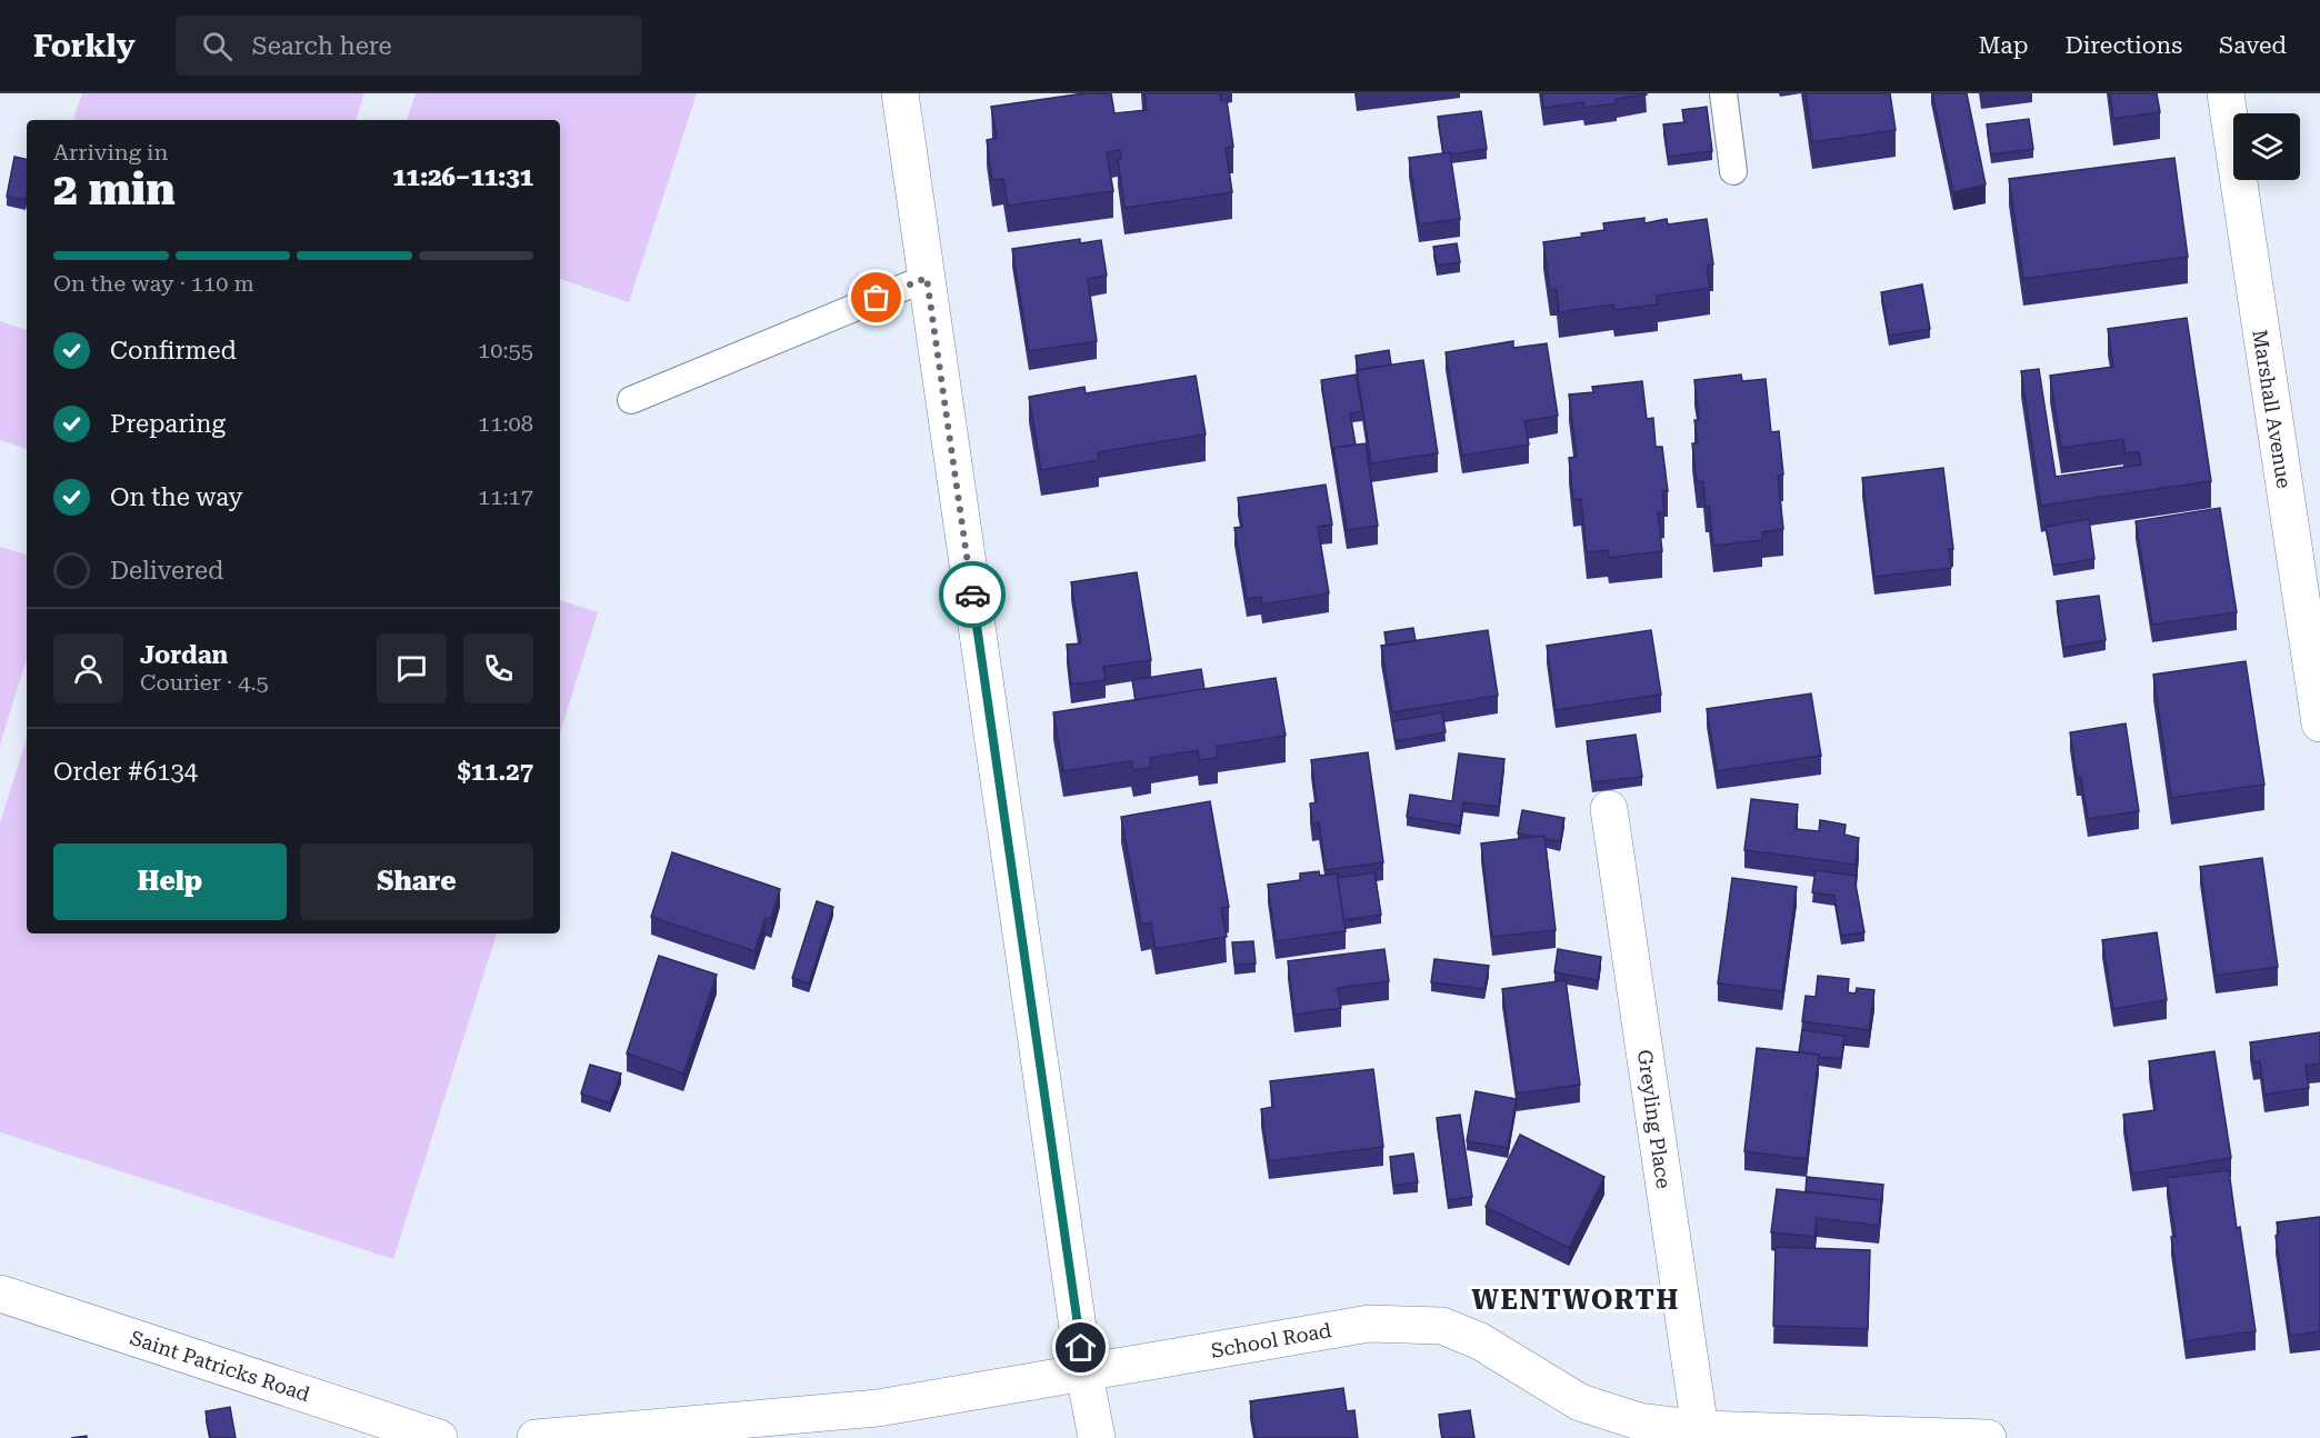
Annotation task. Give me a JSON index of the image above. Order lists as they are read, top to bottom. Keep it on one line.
{"streets":{"street":["Marshall Avenue","Greyling Place","School Road","Saint Patricks Road"]},"crossings":[["Greyling Place","School Road"]],"districts":["WENTWORTH"],"page":{"header":"Forkly","search":"Search here","nav":["Map","Directions","Saved"],"heading":["2 min","Arriving in","11:26–11:31"],"panel":["Jordan","Courier · 4.5","Order #6134","$11.27"],"bar":"On the way · 110 m","list":[["Confirmed","10:55"],["Preparing","11:08"],["On the way","11:17"],"Delivered"],"buttons":["Help","Share"]}}
